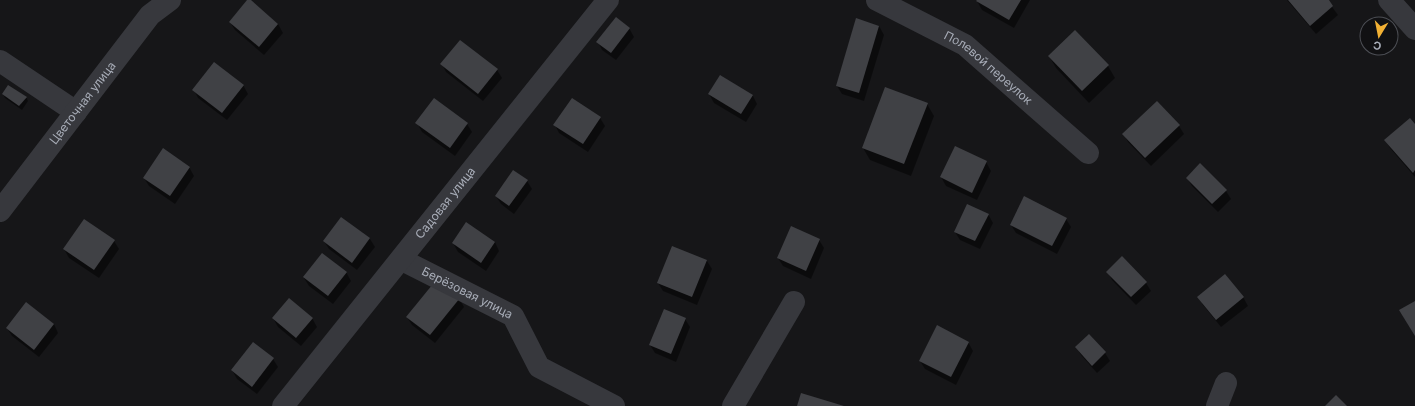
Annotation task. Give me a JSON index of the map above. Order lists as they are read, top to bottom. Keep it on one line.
{"streets":{"street":["Полевой переулок","Цветочная улица","Садовая улица","Берёзовая улица"]},"crossings":[["Садовая улица","Берёзовая улица"]],"north":"bottom"}
